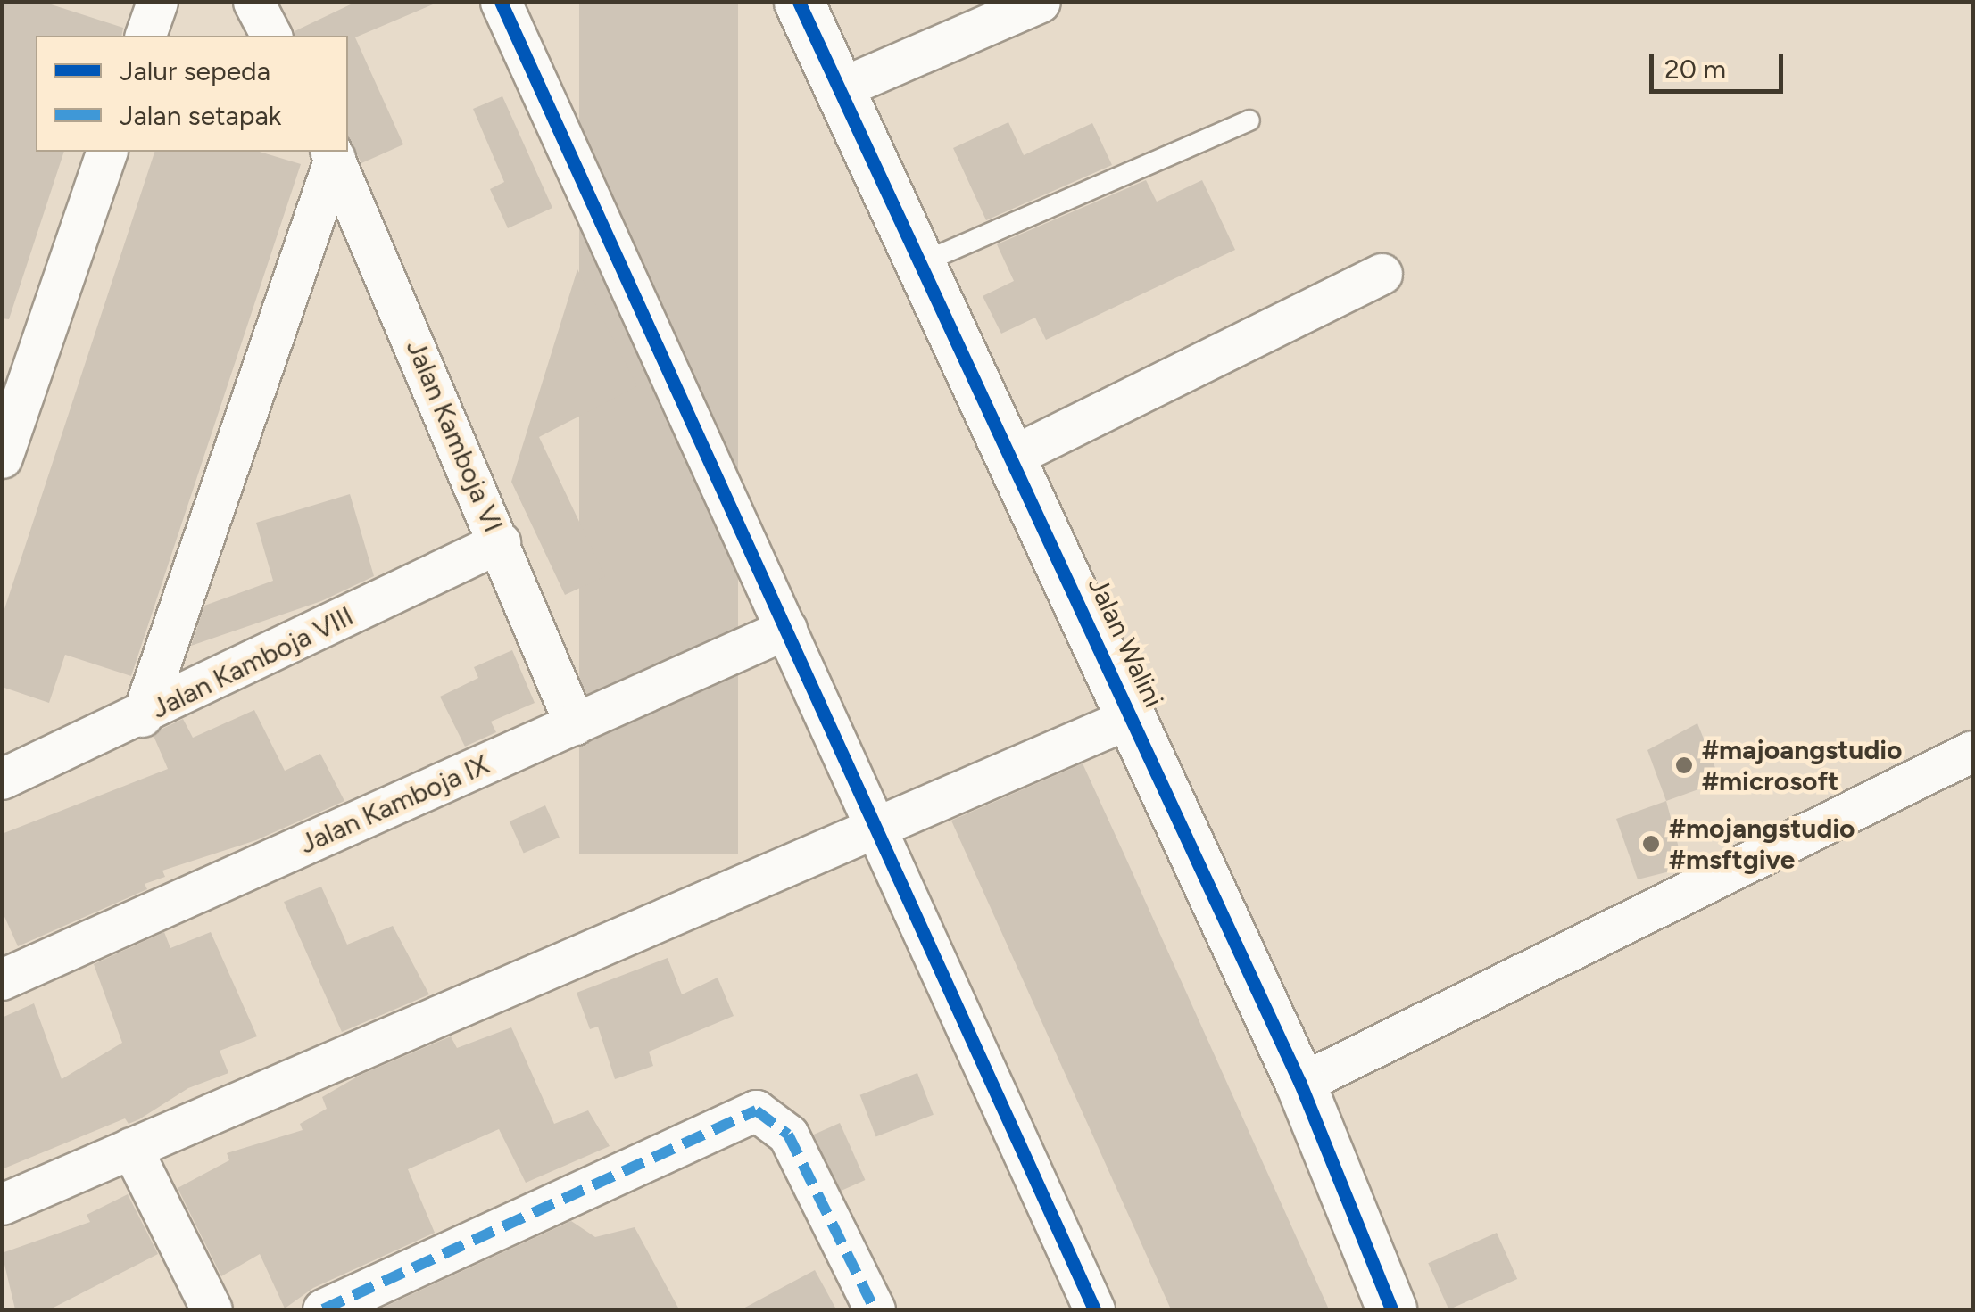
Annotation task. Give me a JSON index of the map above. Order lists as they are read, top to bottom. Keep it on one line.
{"streets":{"street":["Jalan Kamboja VI","Jalan Walini","Jalan Kamboja VIII","Jalan Kamboja IX"]},"crossings":[["Jalan Kamboja VI","Jalan Kamboja VIII"],["Jalan Kamboja VI","Jalan Kamboja IX"]],"places":["#majoangstudio #microsoft","#mojangstudio #msftgive"],"legend":["Jalur sepeda","Jalan setapak"],"scale_bar":"20 m"}
